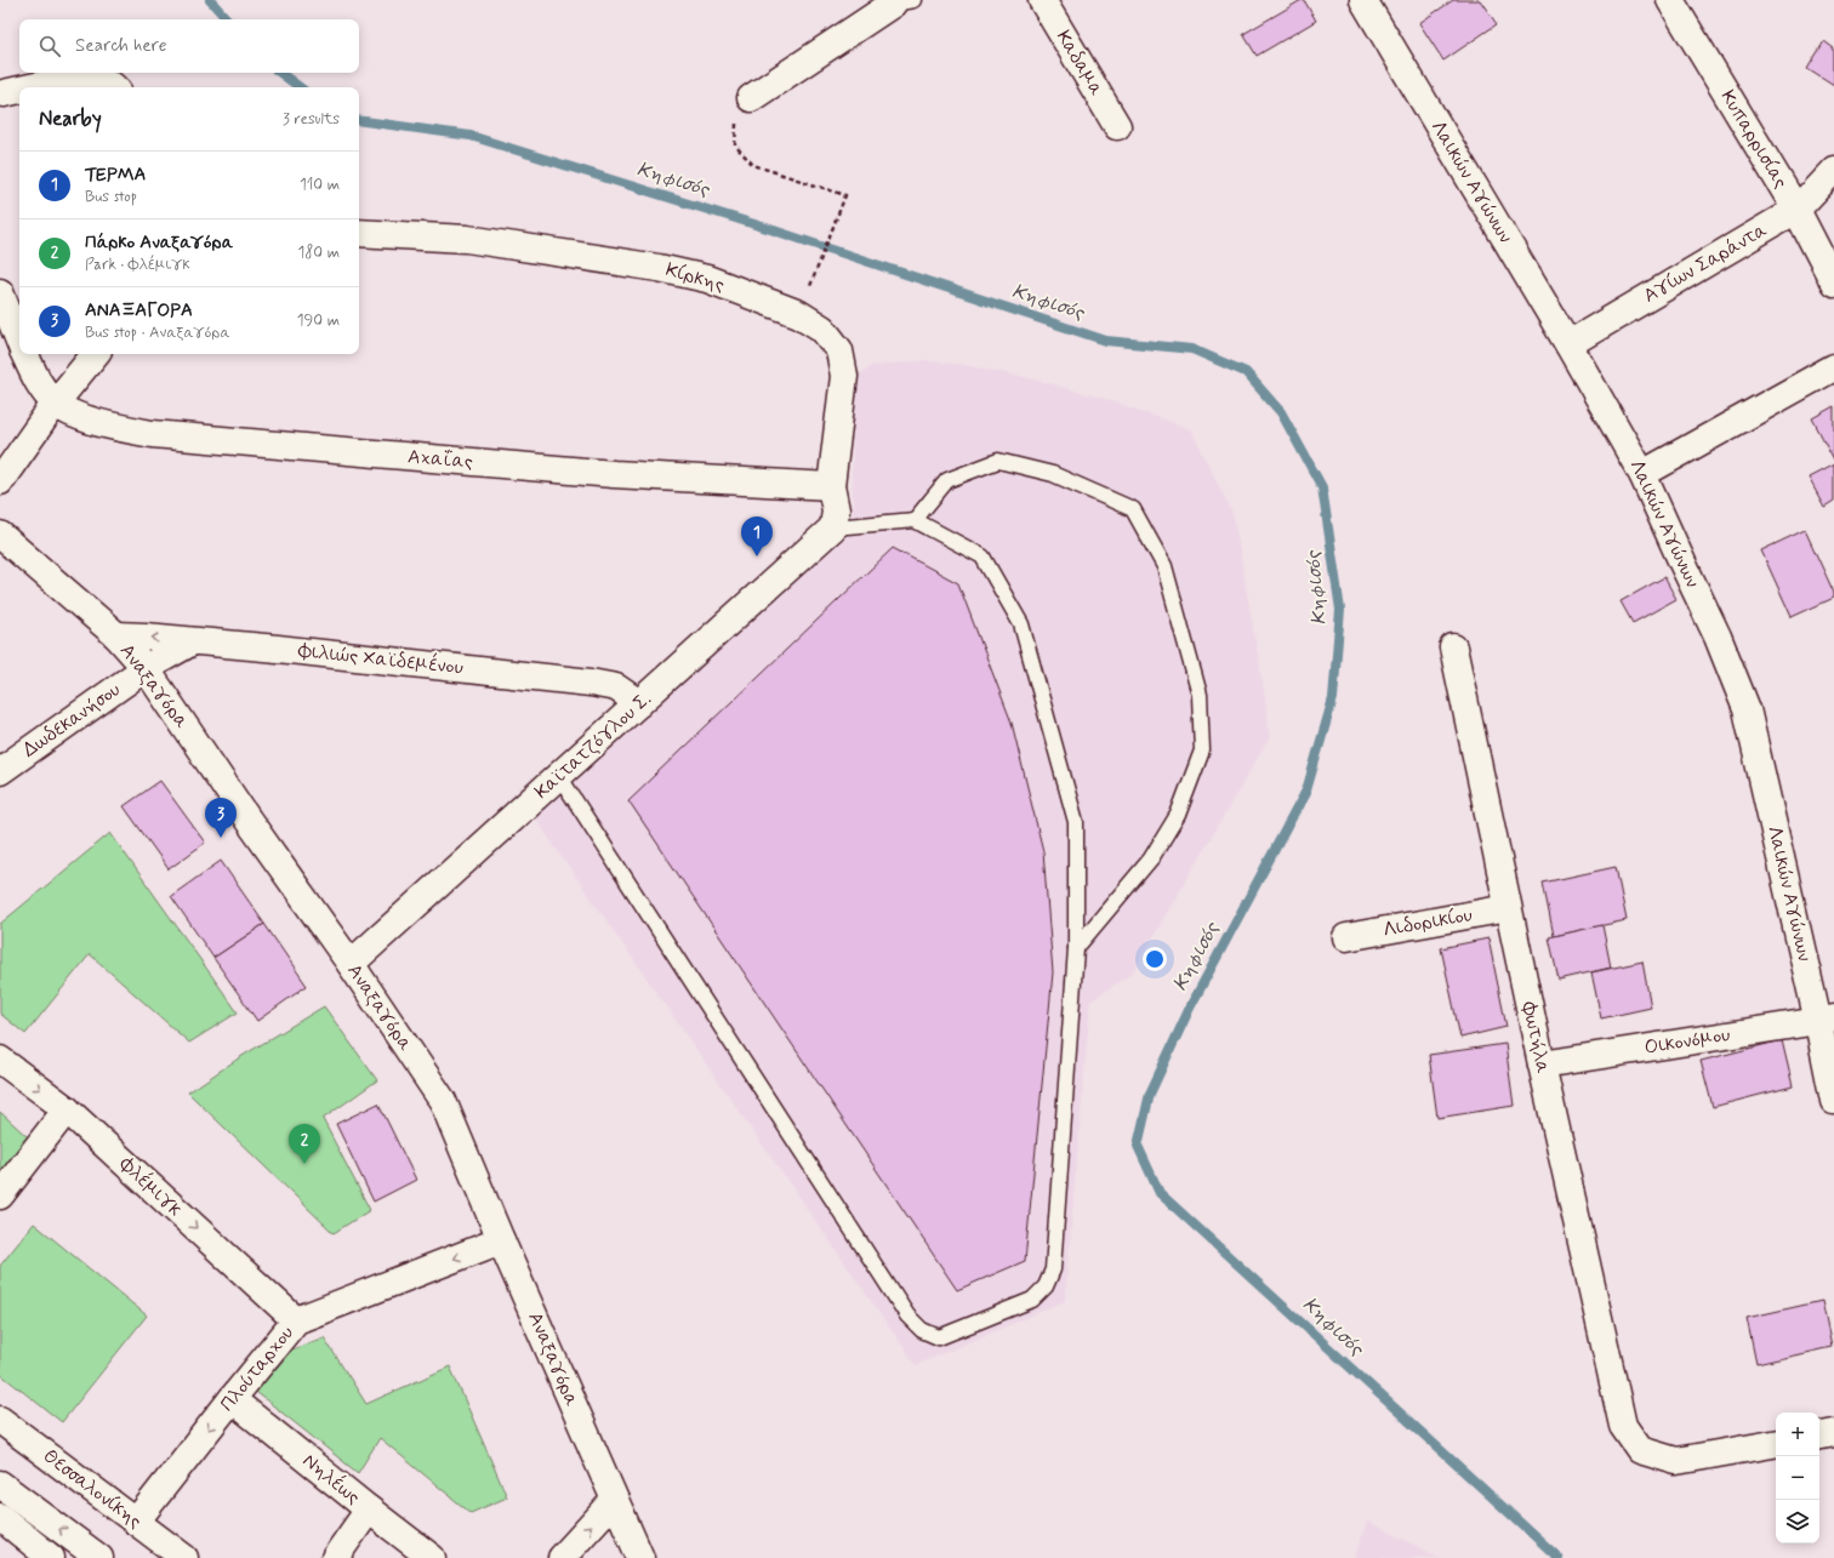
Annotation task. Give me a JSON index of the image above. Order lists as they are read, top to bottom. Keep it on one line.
{"streets":{"main road":["Καδαμα","Κυπαρρισίας","Λαικών Αγώνων","Αγίων Σαράντα","Κίρκης","Αχαΐας","Φιλιώς Χαϊδεμένου","Αναξαγόρα","Δωδεκανήσου","Καϊτατζόγλου Σ.","Λιδορικίου","Φωτήλα","Οικονόμου","Φλέμιγκ","Πλούταρχου","Νηλέως","Θεσσαλονίκης"]},"crossings":[["Κυπαρρισίας","Αγίων Σαράντα"],["Λαικών Αγώνων","Αγίων Σαράντα"],["Λαικών Αγώνων","Οικονόμου"],["Κίρκης","Αχαΐας"],["Κίρκης","Καϊτατζόγλου Σ."],["Φιλιώς Χαϊδεμένου","Αναξαγόρα"],["Φιλιώς Χαϊδεμένου","Δωδεκανήσου"],["Φιλιώς Χαϊδεμένου","Καϊτατζόγλου Σ."],["Αναξαγόρα","Δωδεκανήσου"],["Αναξαγόρα","Καϊτατζόγλου Σ."],["Αναξαγόρα","Πλούταρχου"],["Λιδορικίου","Φωτήλα"],["Φωτήλα","Οικονόμου"],["Φλέμιγκ","Πλούταρχου"],["Πλούταρχου","Νηλέως"],["Πλούταρχου","Θεσσαλονίκης"]],"one_way":["Φλέμιγκ","Πλούταρχου"],"water":["Κηφισός"],"page":{"search":"Search here","heading":["Nearby","3 results"],"list":[{"mark":"1","name":"ΤΕΡΜΑ","note":"Bus stop","value":"110 m"},{"mark":"2","name":"Πάρκο Αναξαγόρα","note":"Park · Φλέμιγκ","value":"180 m"},{"mark":"3","name":"ΑΝΑΞΑΓΟΡΑ","note":"Bus stop · Αναξαγόρα","value":"190 m"}],"pins":["1","3","2"],"map_buttons":["+","−"]}}
